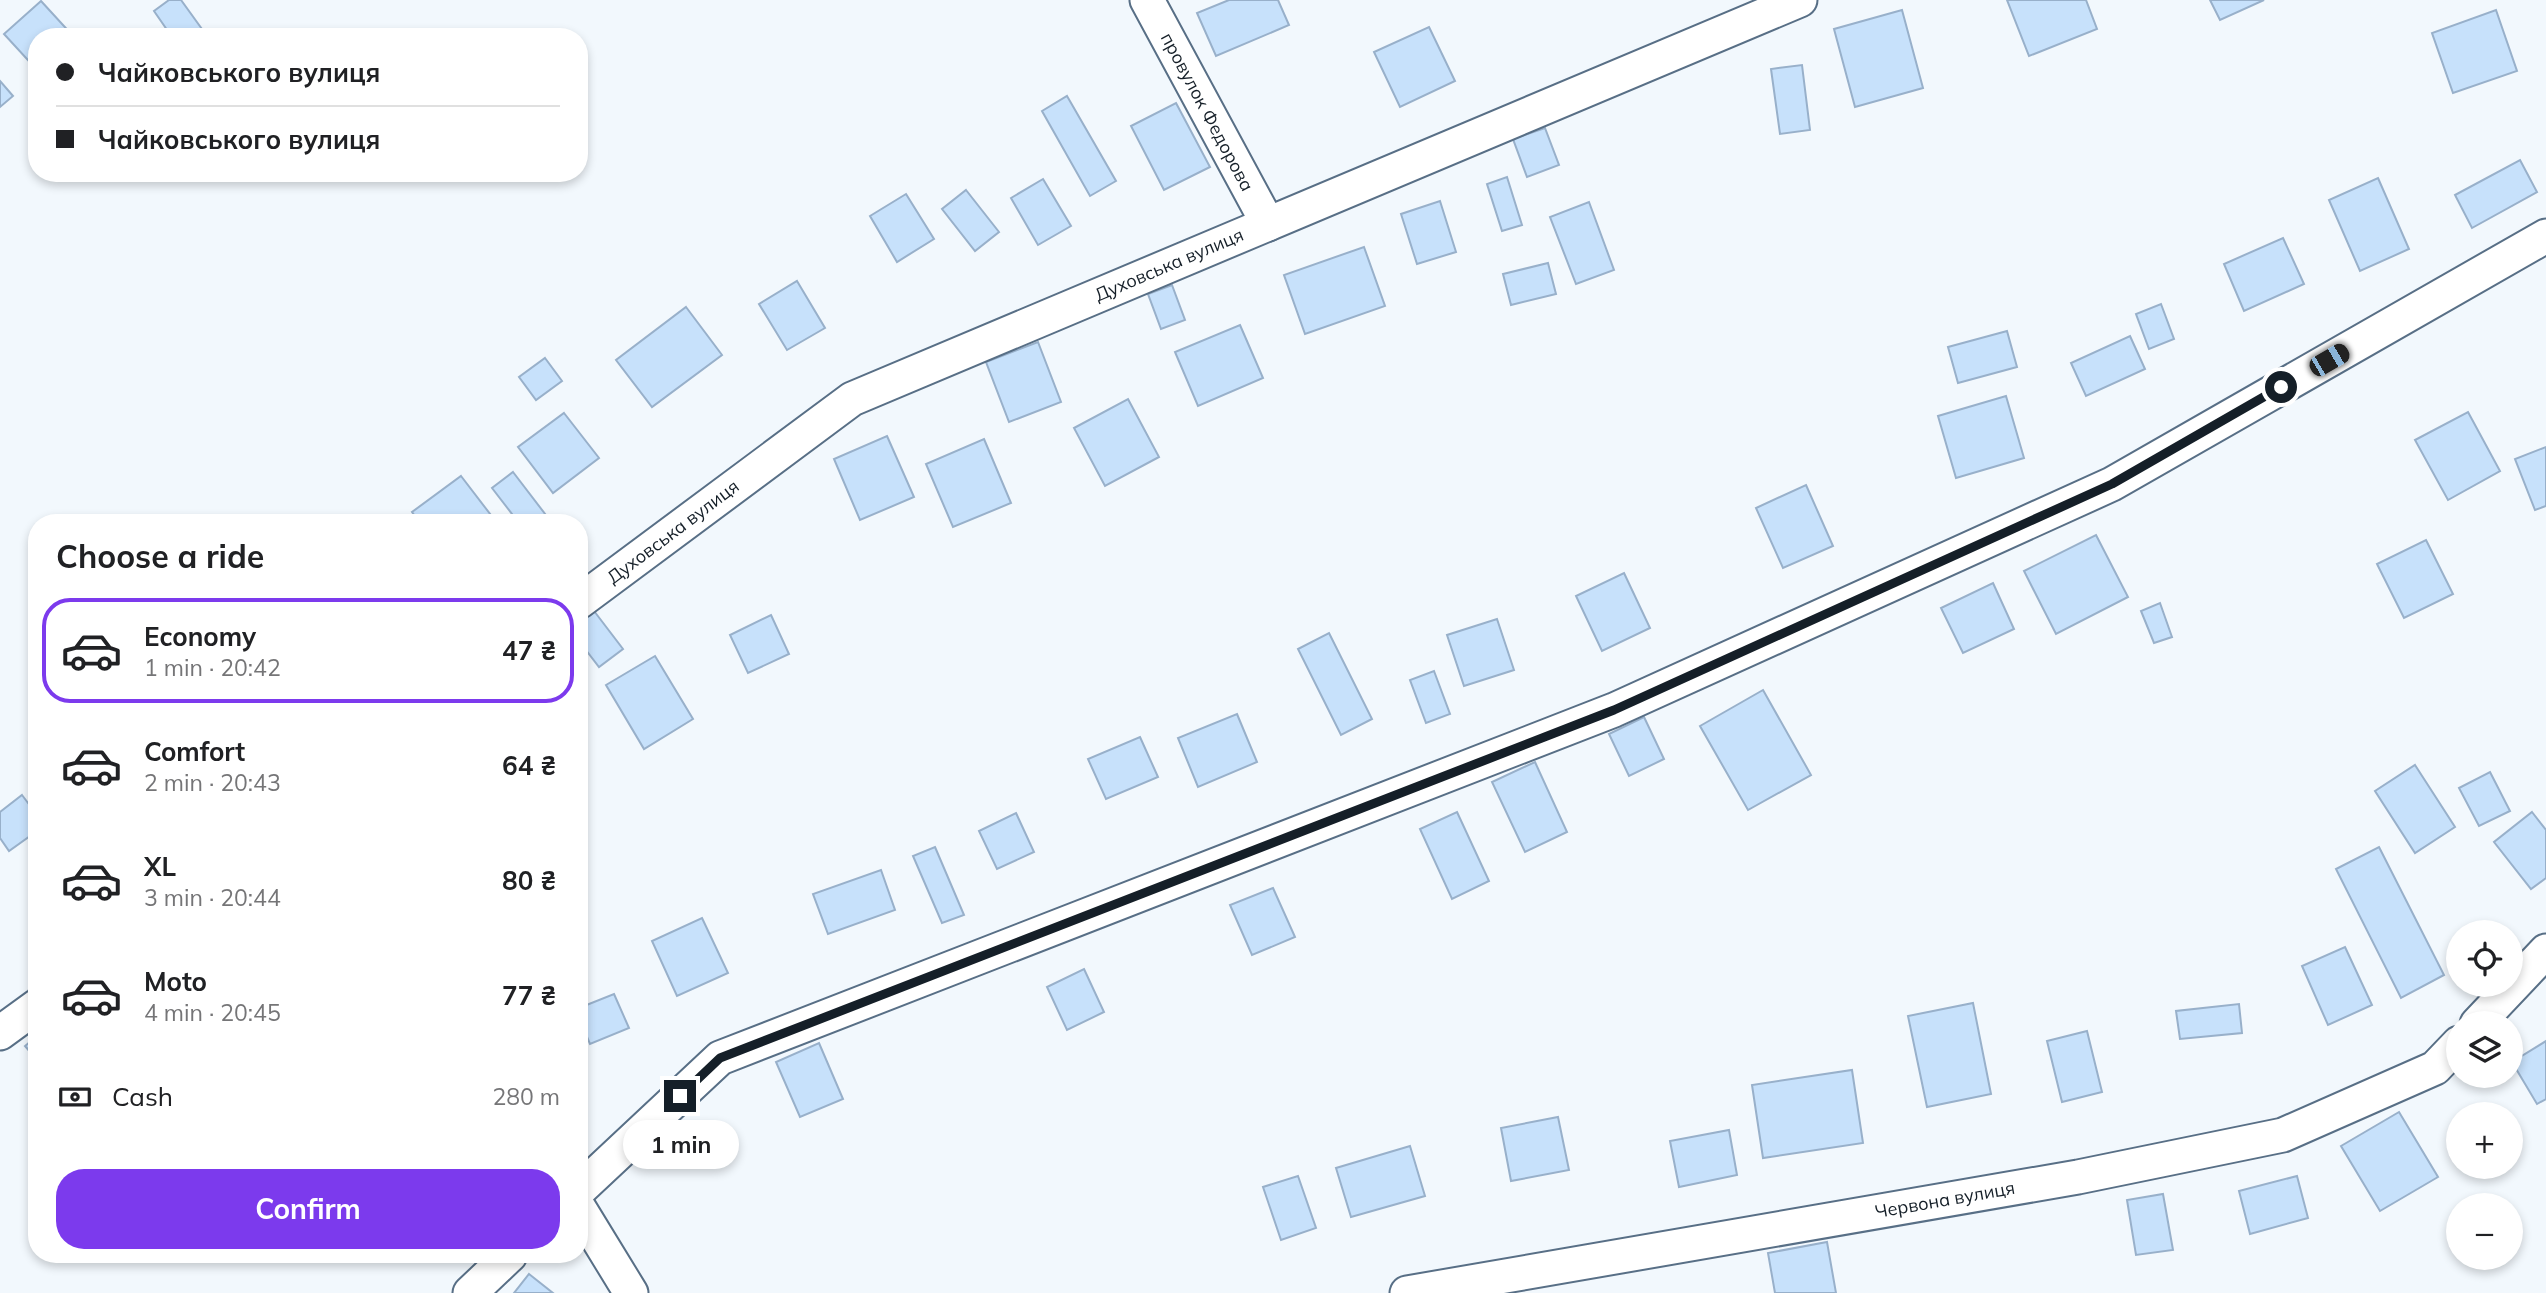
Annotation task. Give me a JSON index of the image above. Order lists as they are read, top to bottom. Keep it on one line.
{"streets":{"street":["провулок Федорова","Духовська вулиця","Червона вулиця"]},"crossings":[["провулок Федорова","Духовська вулиця"]],"page":{"banner":["Чайковського вулиця","Чайковського вулиця"],"heading":"Choose a ride","list":[{"name":"Economy","note":"1 min · 20:42","value":"47 ₴"},{"name":"Comfort","note":"2 min · 20:43","value":"64 ₴"},{"name":"XL","note":"3 min · 20:44","value":"80 ₴"},{"name":"Moto","note":"4 min · 20:45","value":"77 ₴"}],"map_buttons":["+","−"],"pay":["Cash","280 m"],"bubble":"1 min","buttons":"Confirm"}}
